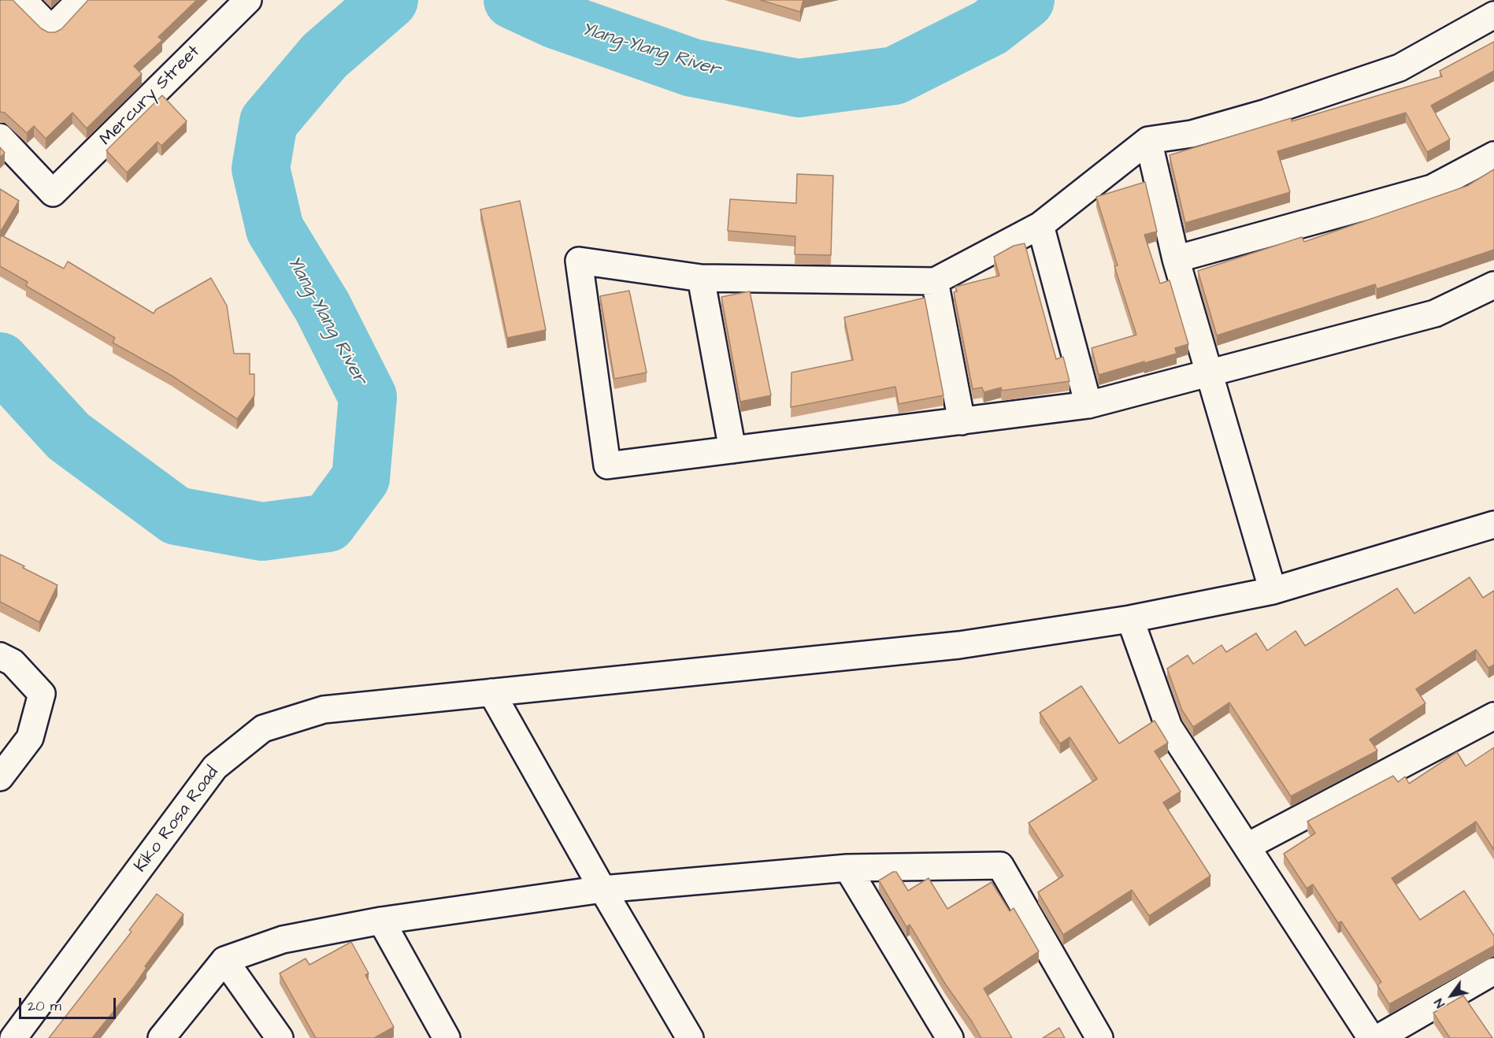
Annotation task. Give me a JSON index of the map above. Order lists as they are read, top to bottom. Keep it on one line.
{"streets":{"street":["Mercury Street","Kiko Rosa Road"]},"water":["Ylang-Ylang River"],"scale_bar":"20 m","north":"bottom left"}
